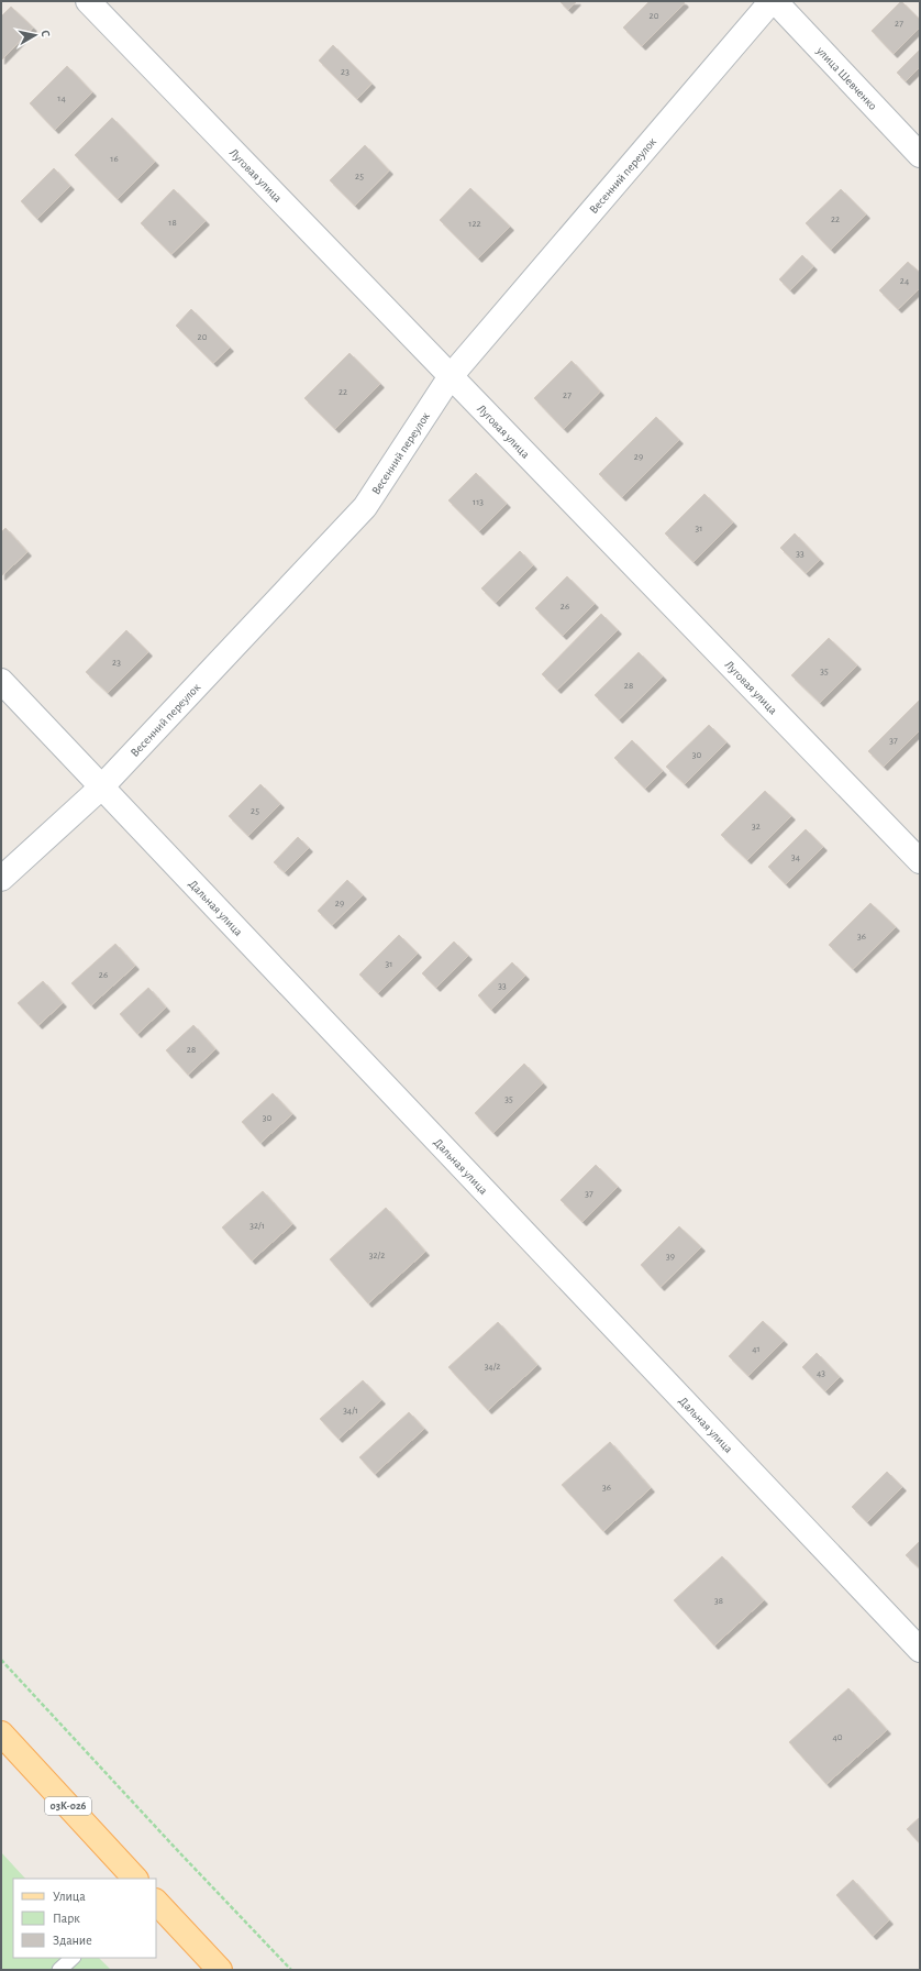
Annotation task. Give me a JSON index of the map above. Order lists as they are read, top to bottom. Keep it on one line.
{"streets":{"main road":["03К-026"],"street":["улица Шевченко","Луговая улица","Весенний переулок","Дальная улица"]},"crossings":[["Луговая улица","Весенний переулок"],["Весенний переулок","Дальная улица"]],"house_numbers":["20","27","23","14","16","25","22","18","122","24","20","22","27","29","113","31","33","26","23","35","28","37","30","25","32","34","29","36","31","26","33","28","35","30","37","32/1","32/2","39","41","34/2","43","34/1","36","38","40"],"legend":["Улица","Парк","Здание"],"north":"right"}
